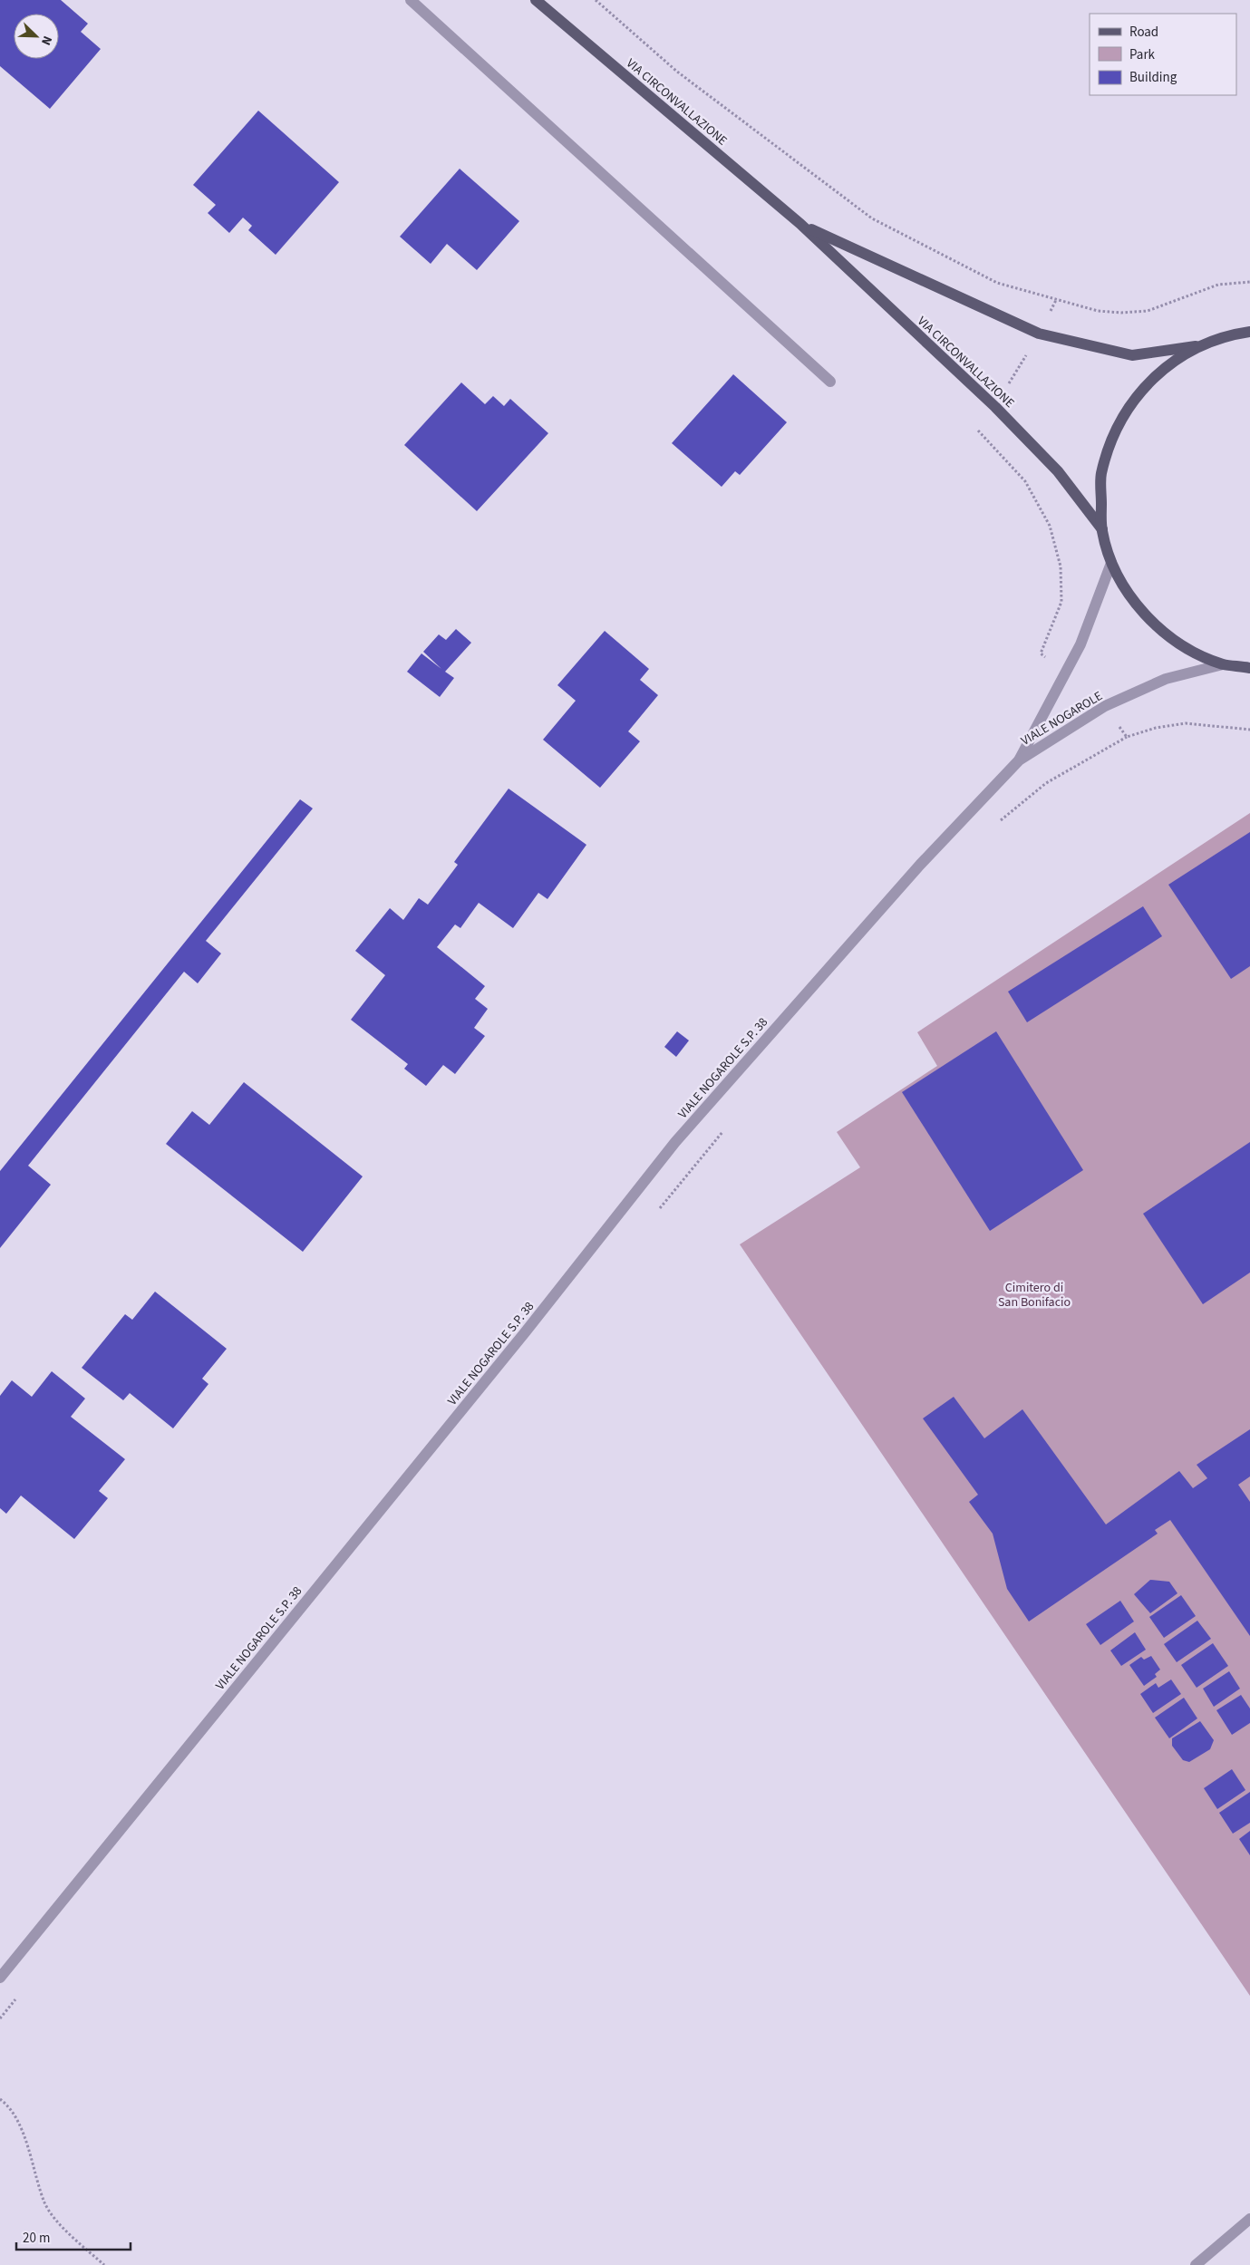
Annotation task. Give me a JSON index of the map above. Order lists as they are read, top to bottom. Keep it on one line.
{"streets":{"main road":["VIA CIRCONVALLAZIONE"],"street":["VIALE NOGAROLE","VIALE NOGAROLE S.P. 38"]},"crossings":[["VIALE NOGAROLE","VIALE NOGAROLE S.P. 38"]],"parks":["Cimitero di San Bonifacio"],"legend":["Road","Park","Building"],"scale_bar":"20 m","north":"bottom right"}
